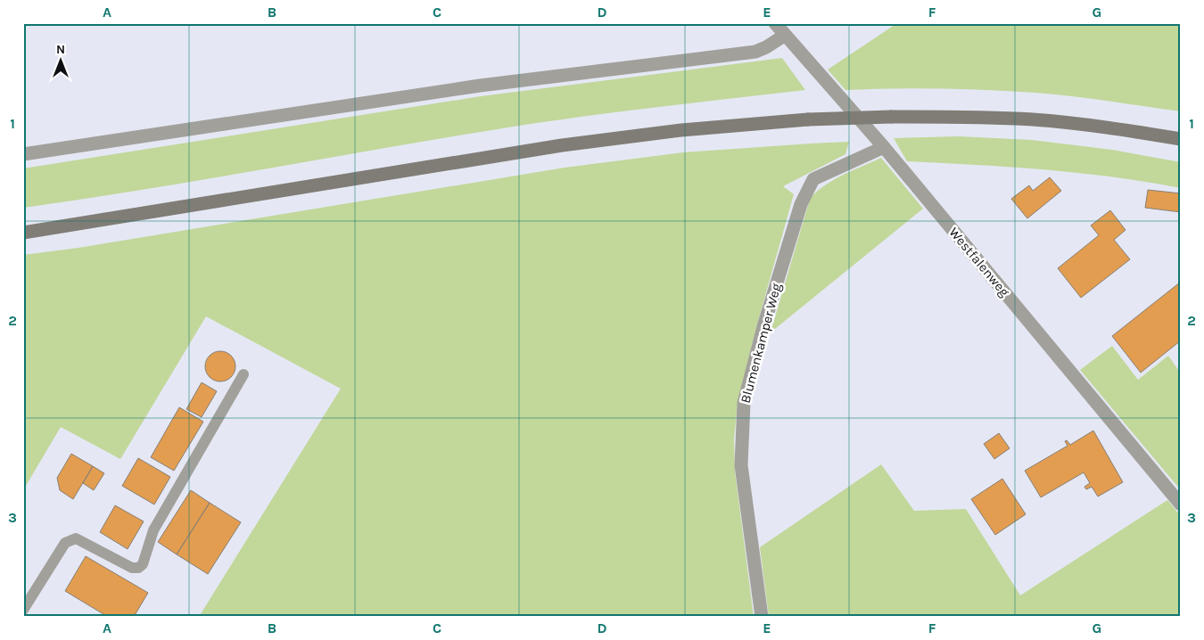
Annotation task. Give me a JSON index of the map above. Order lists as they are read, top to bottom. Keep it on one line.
{"streets":{"street":["Westfalenweg","Blumenkamper Weg"]},"crossings":[["Westfalenweg","Blumenkamper Weg"]],"north":"top","grid":{"columns":["A","B","C","D","E","F","G"],"rows":["1","2","3"]}}
